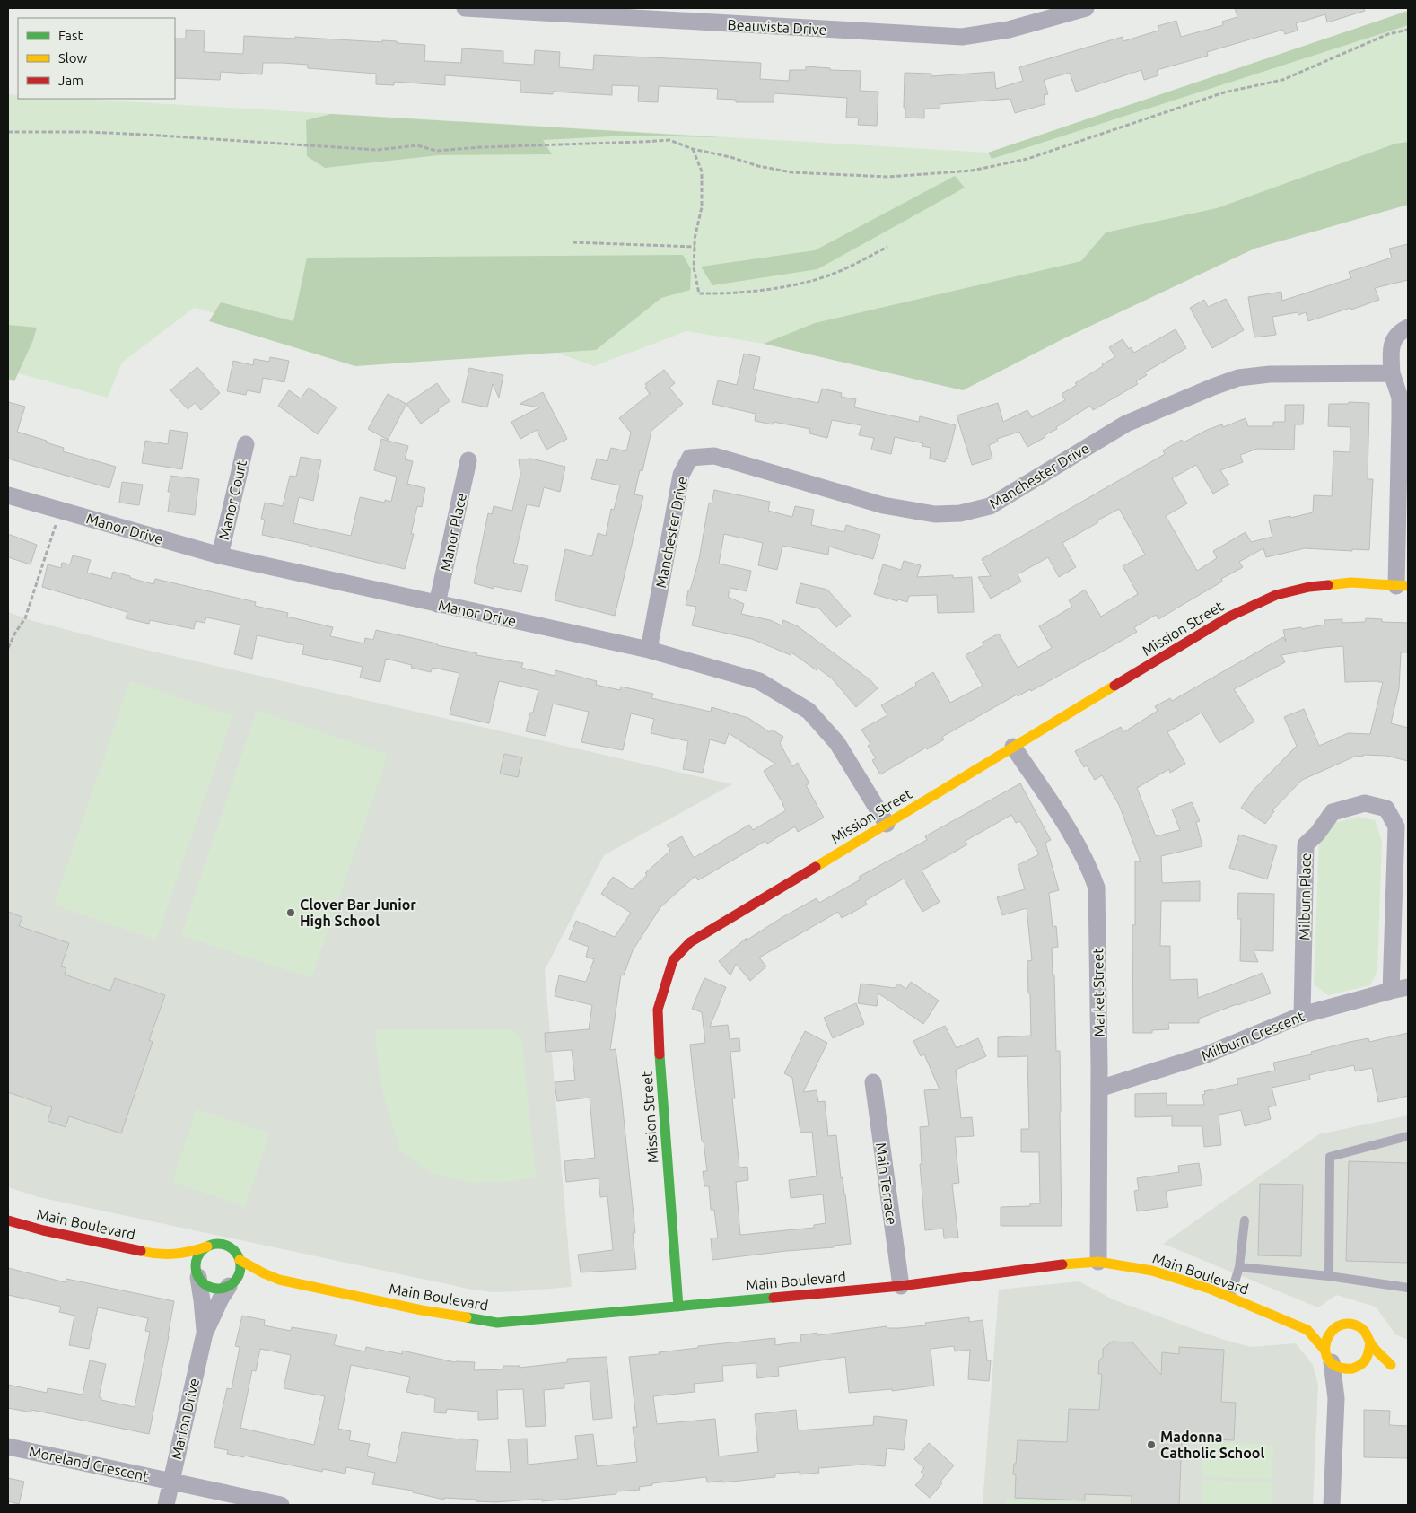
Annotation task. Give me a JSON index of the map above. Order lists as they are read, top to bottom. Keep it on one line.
{"streets":{"street":["Beauvista Drive","Manchester Drive","Manor Court","Manor Drive","Manor Place","Mission Street","Milburn Place","Market Street","Milburn Crescent","Main Terrace","Main Boulevard","Marion Drive","Moreland Crescent"]},"crossings":[["Manchester Drive","Manor Drive"],["Manor Court","Manor Drive"],["Manor Drive","Manor Place"],["Manor Drive","Mission Street"],["Mission Street","Market Street"],["Mission Street","Main Boulevard"],["Milburn Place","Milburn Crescent"],["Market Street","Milburn Crescent"],["Market Street","Main Boulevard"],["Main Terrace","Main Boulevard"],["Main Boulevard","Marion Drive"],["Marion Drive","Moreland Crescent"]],"places":["Clover Bar Junior High School","Madonna Catholic School"],"legend":["Fast","Slow","Jam"]}
